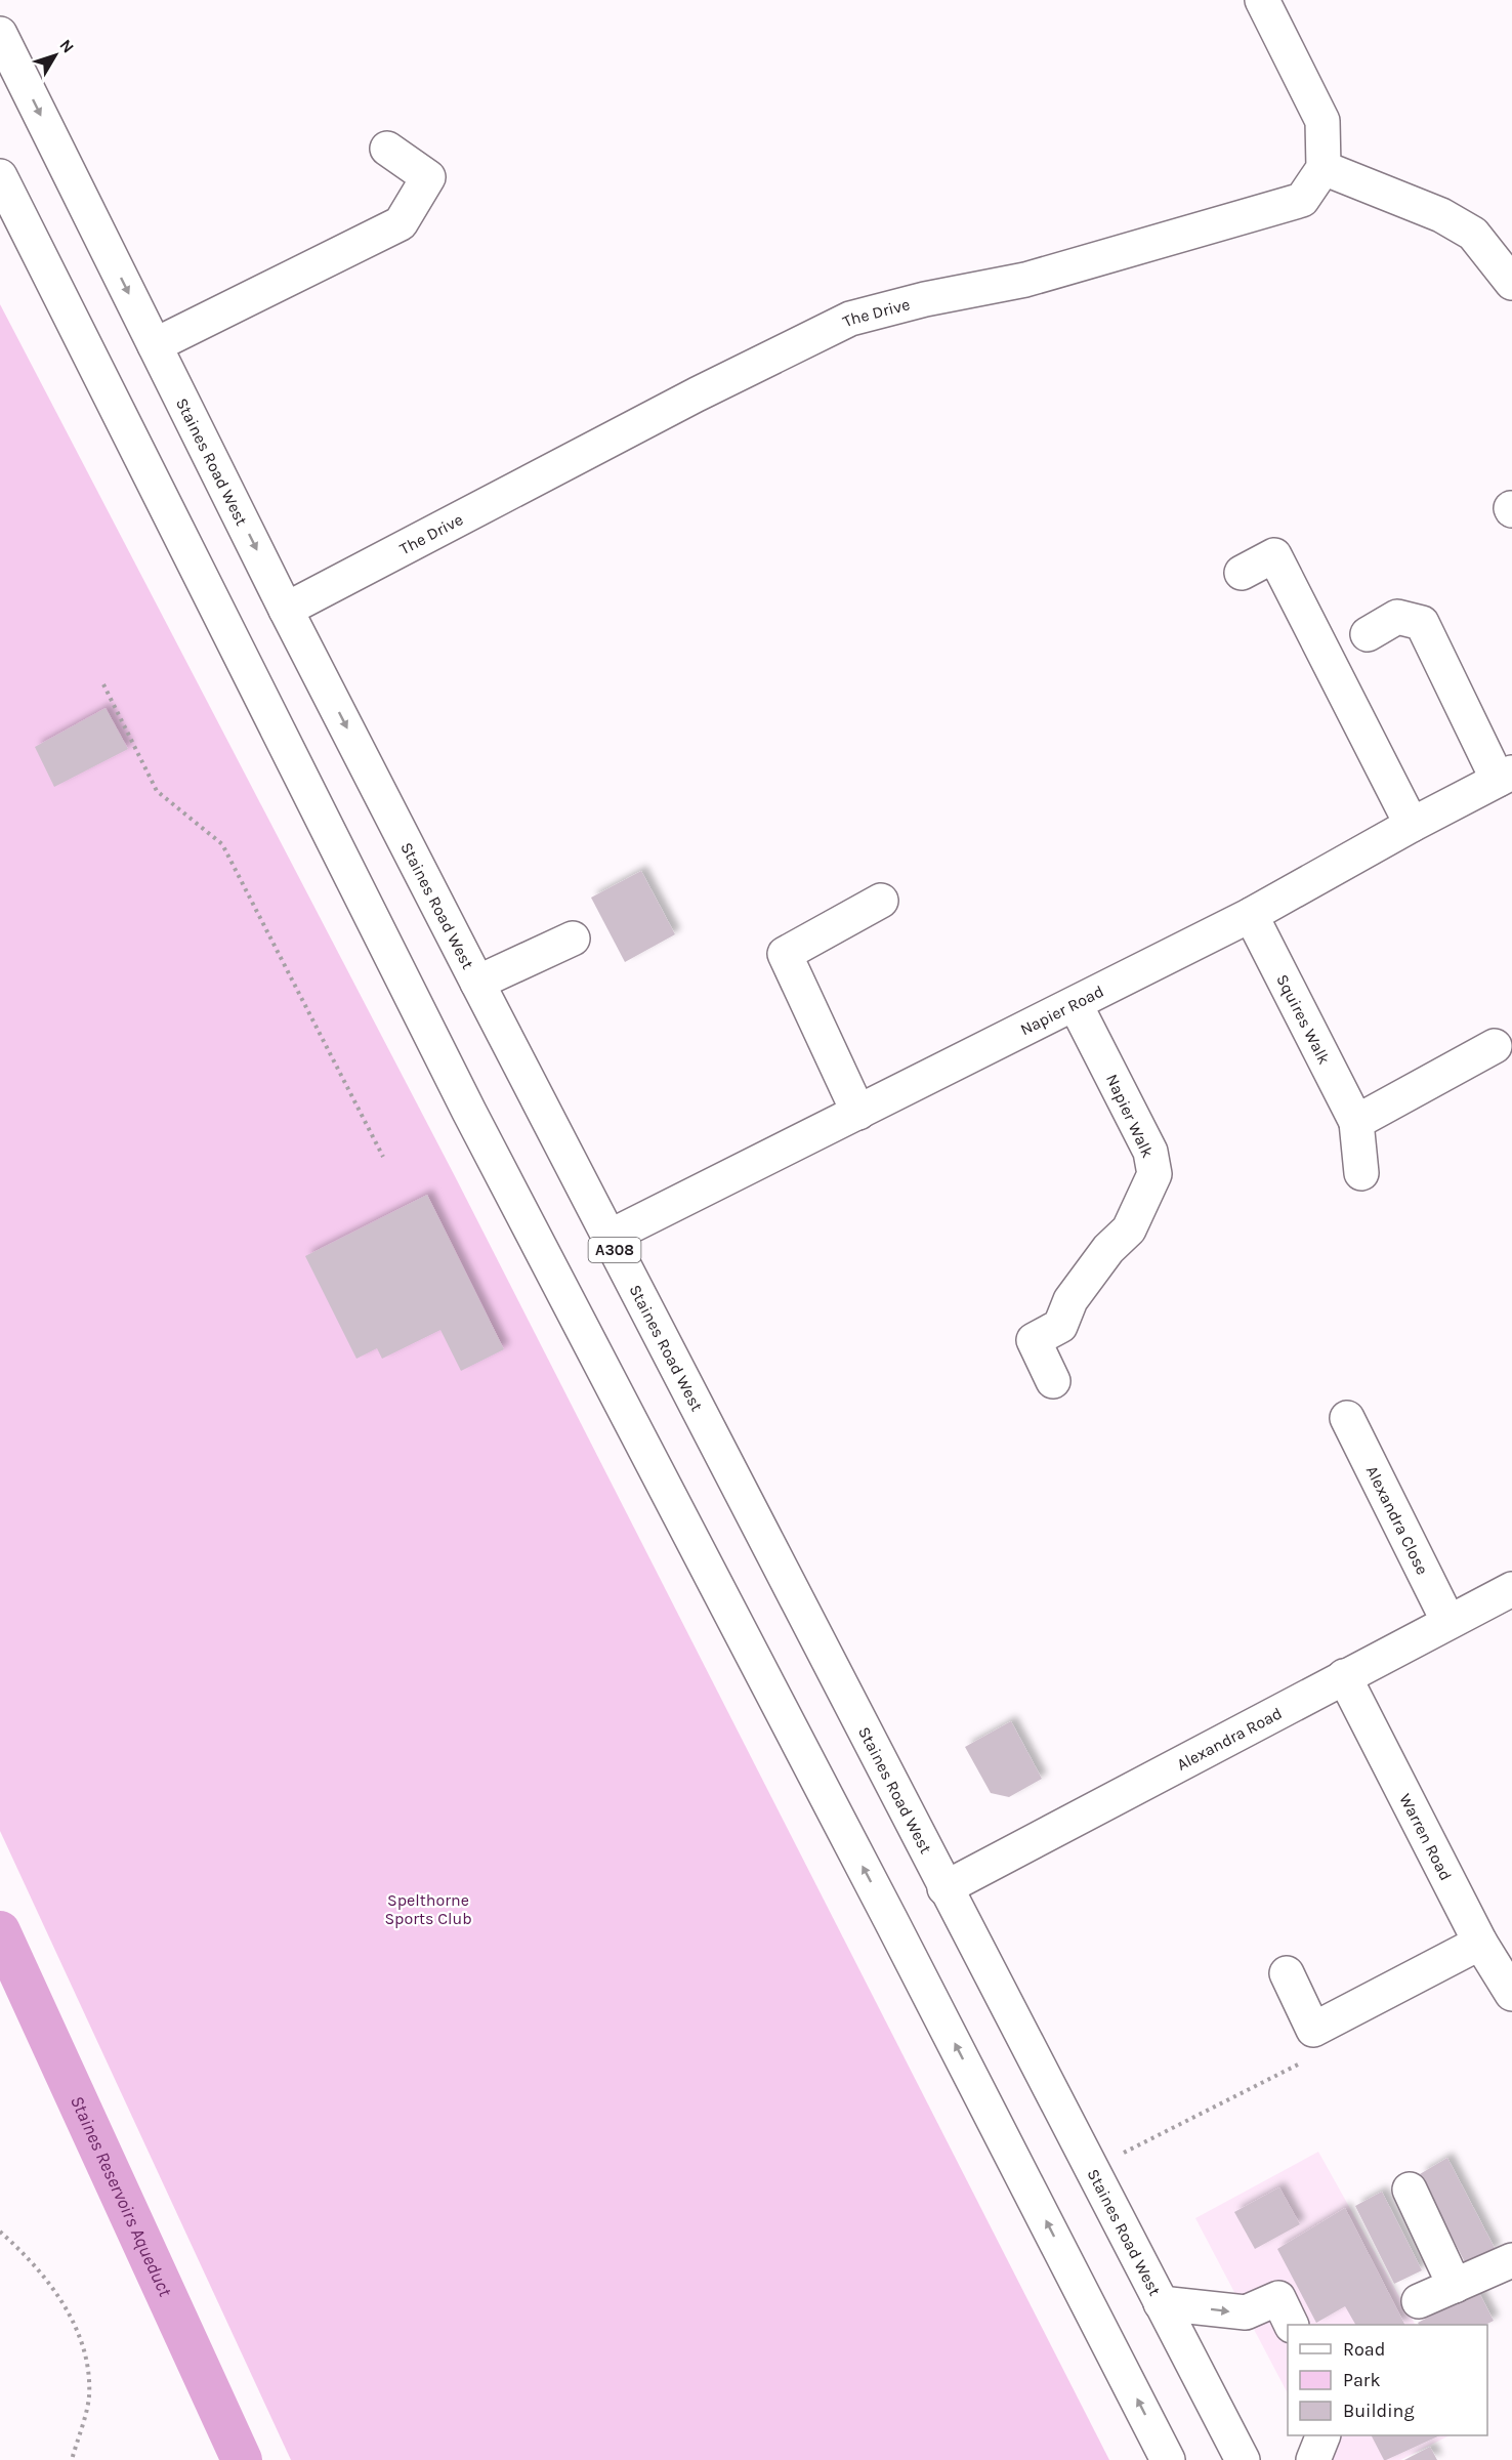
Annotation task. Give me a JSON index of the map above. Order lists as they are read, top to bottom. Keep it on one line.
{"streets":{"main road":["The Drive","Staines Road West","Napier Road","Squires Walk","Napier Walk","A308","Alexandra Close","Alexandra Road","Warren Road"]},"crossings":[["The Drive","Staines Road West"],["Staines Road West","Napier Road"],["Staines Road West","Alexandra Road"],["Napier Road","Squires Walk"],["Napier Road","Napier Walk"],["Alexandra Close","Alexandra Road"],["Alexandra Road","Warren Road"]],"water":["Staines Reservoirs Aqueduct"],"parks":["Spelthorne Sports Club"],"legend":["Road","Park","Building"],"north":"top right"}
